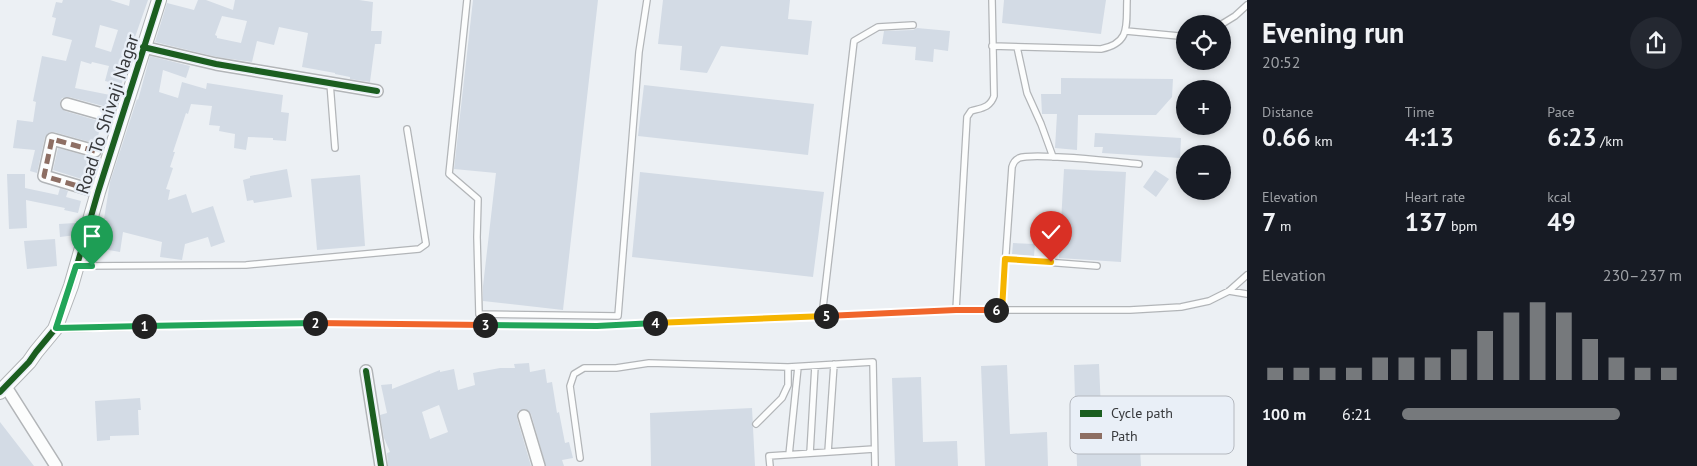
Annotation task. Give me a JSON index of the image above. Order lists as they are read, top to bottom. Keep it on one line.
{"streets":{"street":["Road To Shivaji Nagar"]},"legend":["Cycle path","Path"],"page":{"heading":["Evening run","20:52"],"map_buttons":["+","−"],"stats":[["Distance","0.66 km"],["Time","4:13"],["Pace","6:23 /km"],["Elevation","7 m"],["Heart rate","137 bpm"],["kcal","49"]],"chart":["Elevation","230–237 m"],"pins":["6","5","2","4","3","1"],"list":[{"name":"100 m","note":"6:21"}]}}
